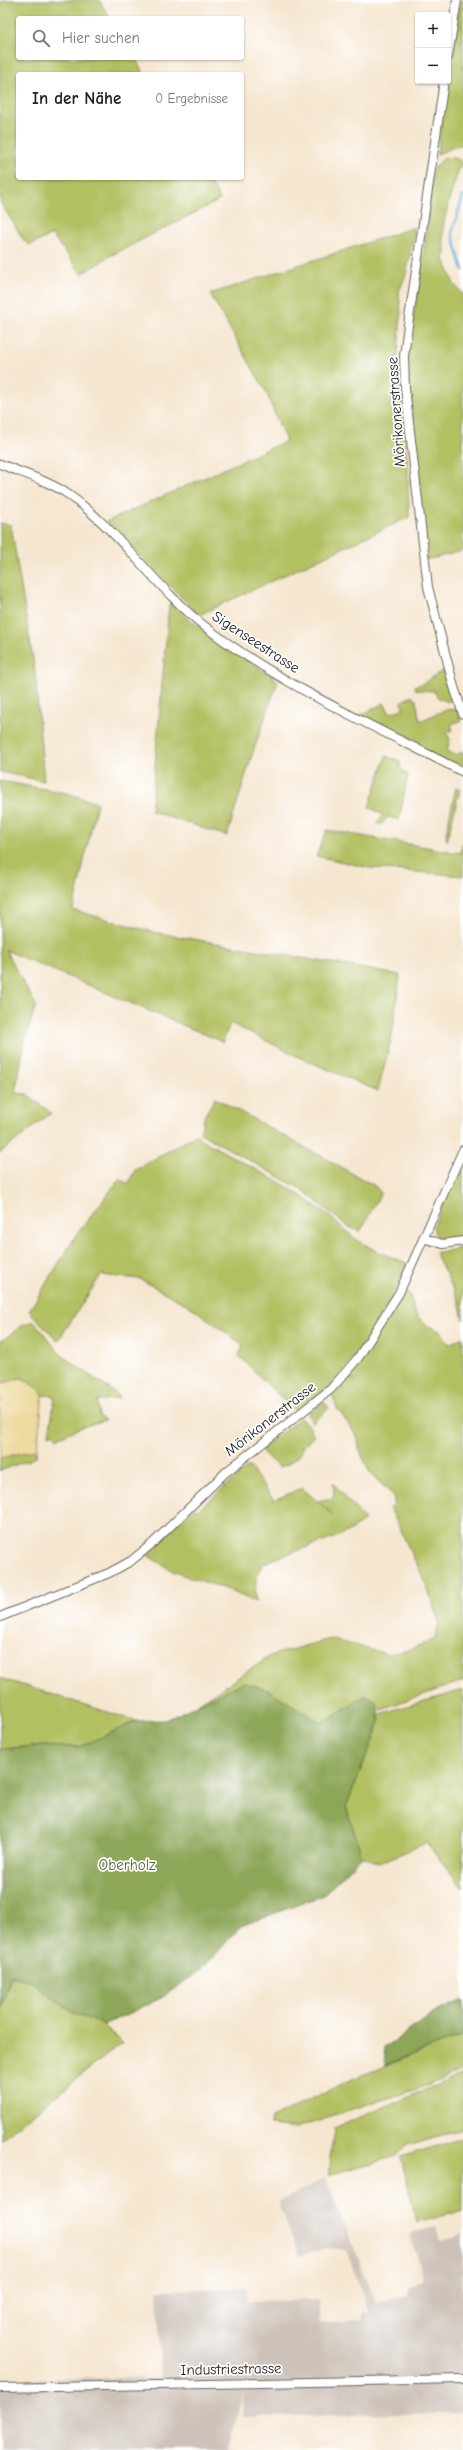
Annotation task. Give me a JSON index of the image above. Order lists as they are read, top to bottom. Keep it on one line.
{"streets":{"street":["Mörikonerstrasse","Sigenseestrasse","Industriestrasse"]},"parks":["Oberholz"],"page":{"map_buttons":["+","−"],"search":"Hier suchen","heading":["In der Nähe","0 Ergebnisse"]}}
